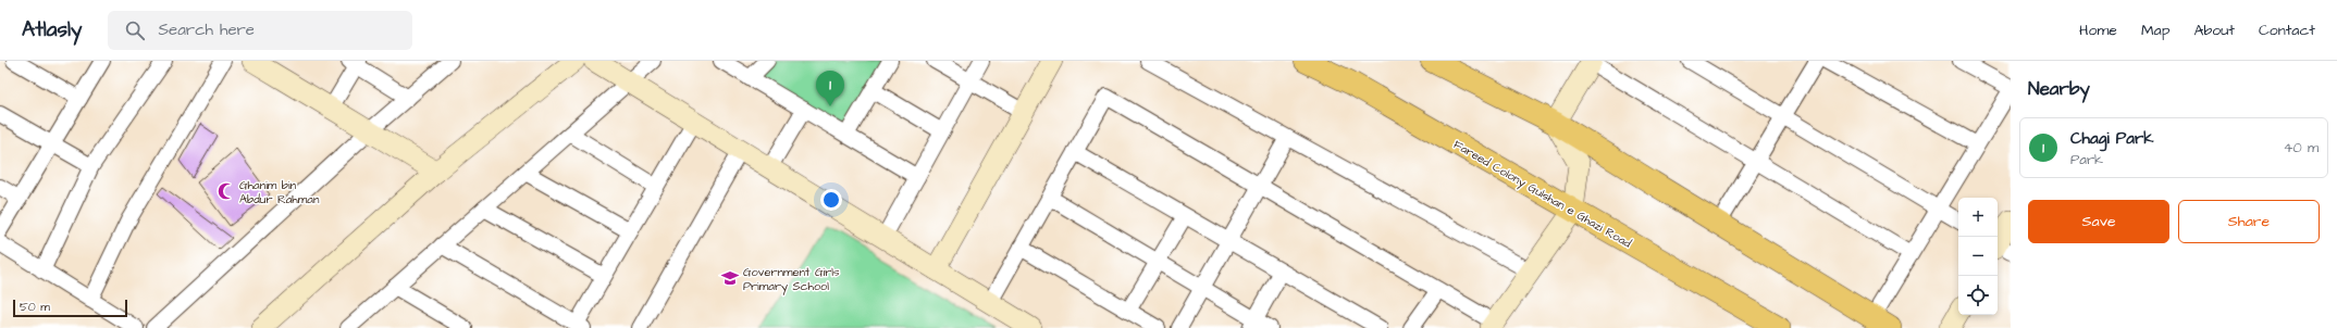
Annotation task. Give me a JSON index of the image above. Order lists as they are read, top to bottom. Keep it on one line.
{"streets":{"main road":["Fareed Colony Gulshan e Ghazi Road"]},"places":{"mosque":["Ghanim bin Abdur Rahman"],"school or university":["Government Girls Primary School"]},"scale_bar":"50 m","page":{"header":"Atlasly","search":"Search here","nav":["Home","Map","About","Contact"],"heading":"Nearby","pins":"1","list":[{"mark":"1","name":"Chagi Park","note":"Park","value":"40 m"}],"buttons":["Save","Share"],"map_buttons":["+","−"],"scale":"50 m"}}
